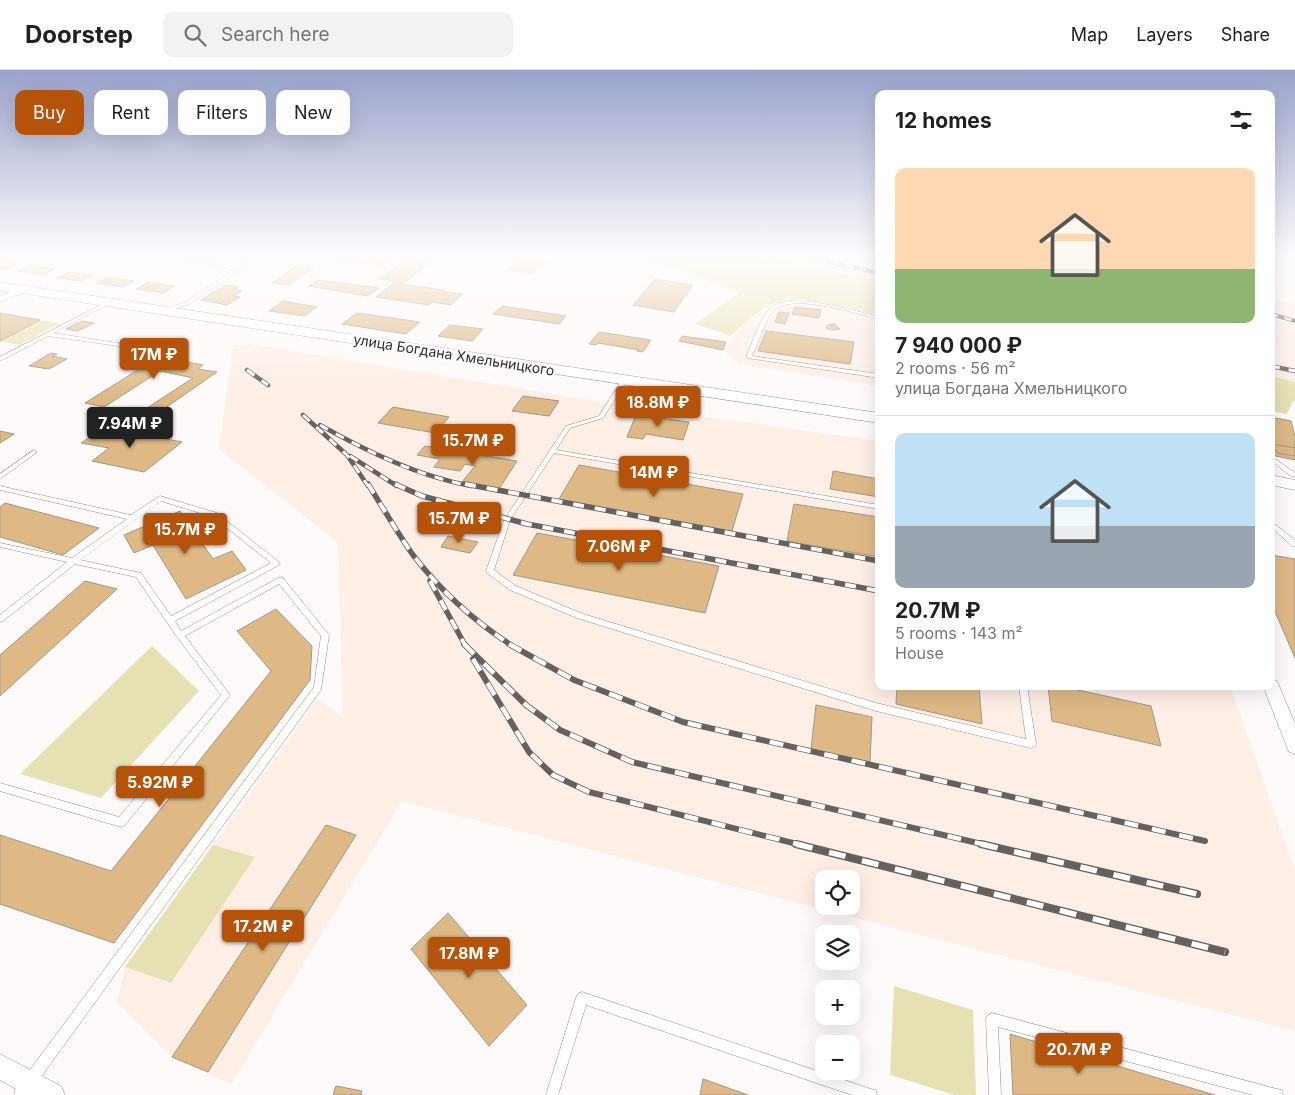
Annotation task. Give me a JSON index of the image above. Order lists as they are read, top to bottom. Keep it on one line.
{"streets":{"main road":["улица Богдана Хмельницкого"]},"page":{"header":"Doorstep","search":"Search here","nav":["Map","Layers","Share"],"chip":["Buy","Rent","Filters","New"],"heading":"12 homes","list":[{"name":"7 940 000 ₽","note":"2 rooms · 56 m² · улица Богдана Хмельницкого"},{"name":"20.7M ₽","note":"5 rooms · 143 m² · House"}],"price":["17M ₽","18.8M ₽","7.94M ₽","15.7M ₽","14M ₽","15.7M ₽","15.7M ₽","7.06M ₽","5.92M ₽","17.2M ₽","17.8M ₽","20.7M ₽"],"map_buttons":["+","−"]}}
